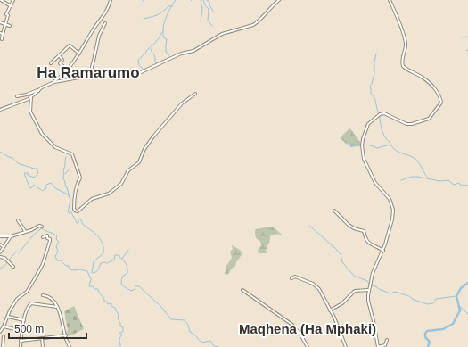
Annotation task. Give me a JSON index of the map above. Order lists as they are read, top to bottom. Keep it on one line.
{"districts":["Ha Ramarumo","Maqhena (Ha Mphaki)"],"scale_bar":"500 m"}
